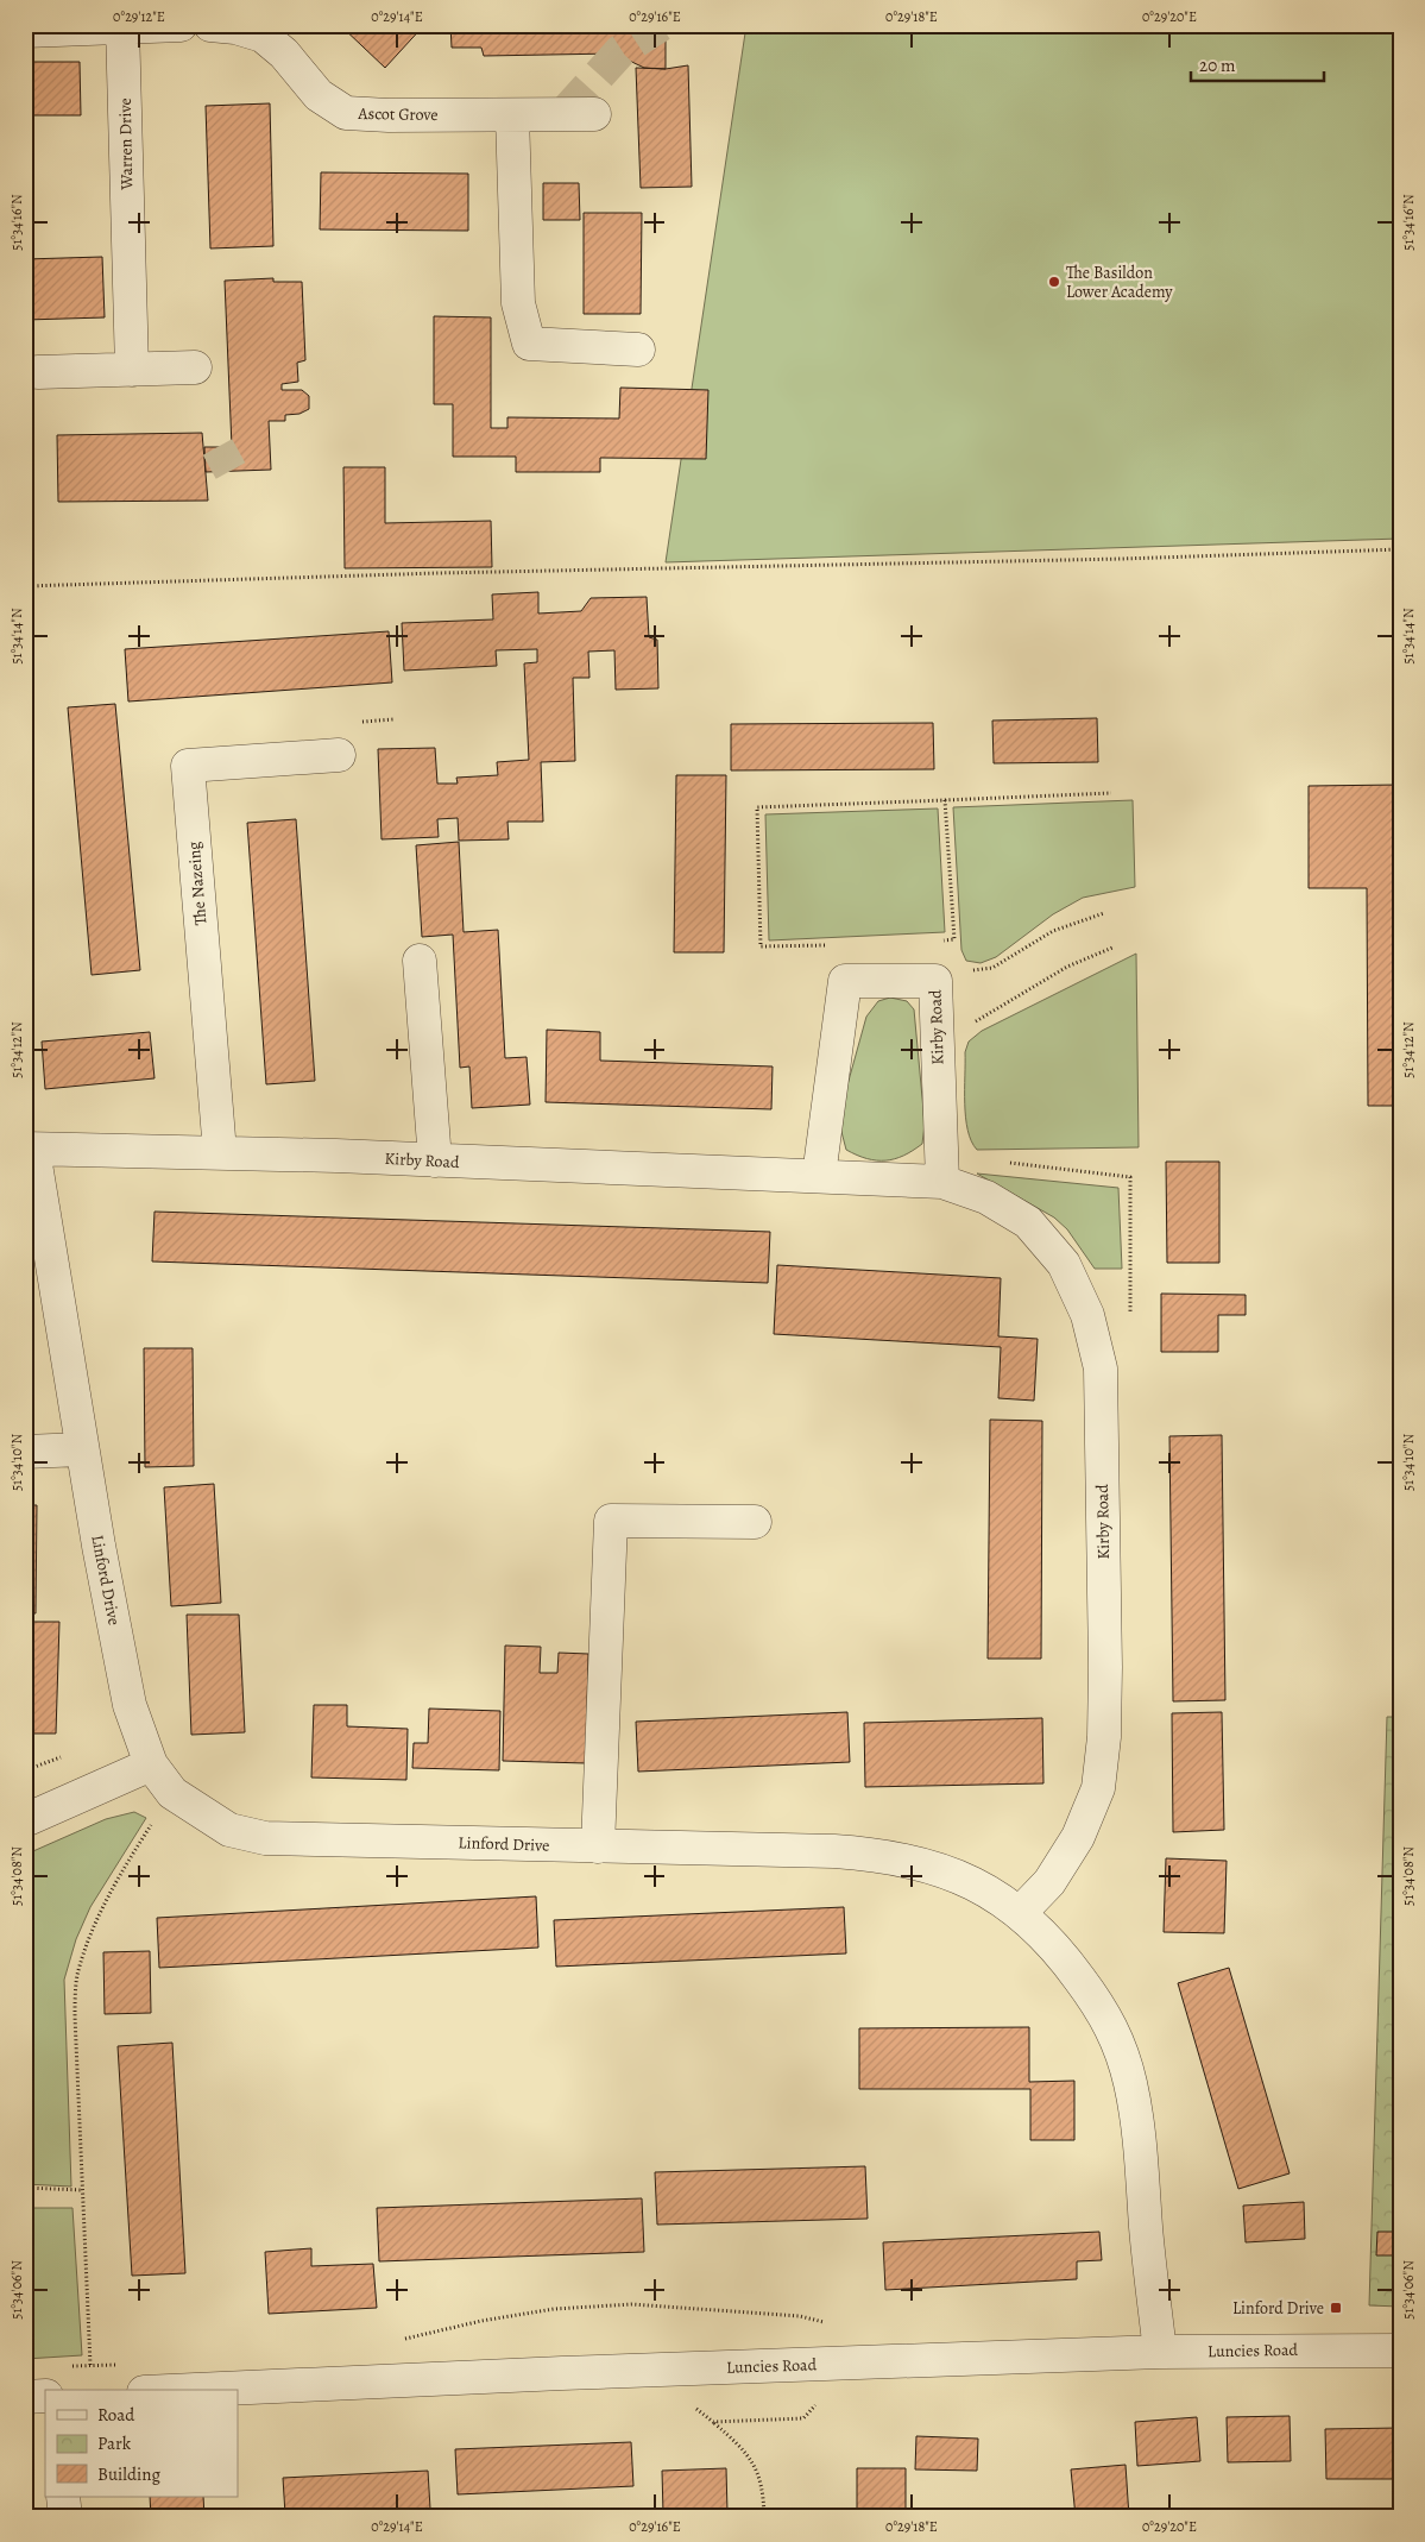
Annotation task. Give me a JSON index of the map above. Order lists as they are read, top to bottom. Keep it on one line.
{"streets":{"street":["Ascot Grove","Warren Drive","The Nazeing","Kirby Road","Linford Drive","Luncies Road"]},"crossings":[["The Nazeing","Kirby Road"],["Kirby Road","Linford Drive"],["Linford Drive","Luncies Road"]],"places":{"other":["The Basildon Lower Academy"],"transit":["Linford Drive"]},"legend":["Road","Park","Building"],"scale_bar":"20 m","coordinates":["0°29'12\"E","0°29'14\"E","0°29'16\"E","0°29'18\"E","0°29'20\"E","51°34'16\"N","51°34'14\"N","51°34'12\"N","51°34'10\"N","51°34'08\"N","51°34'06\"N"]}
